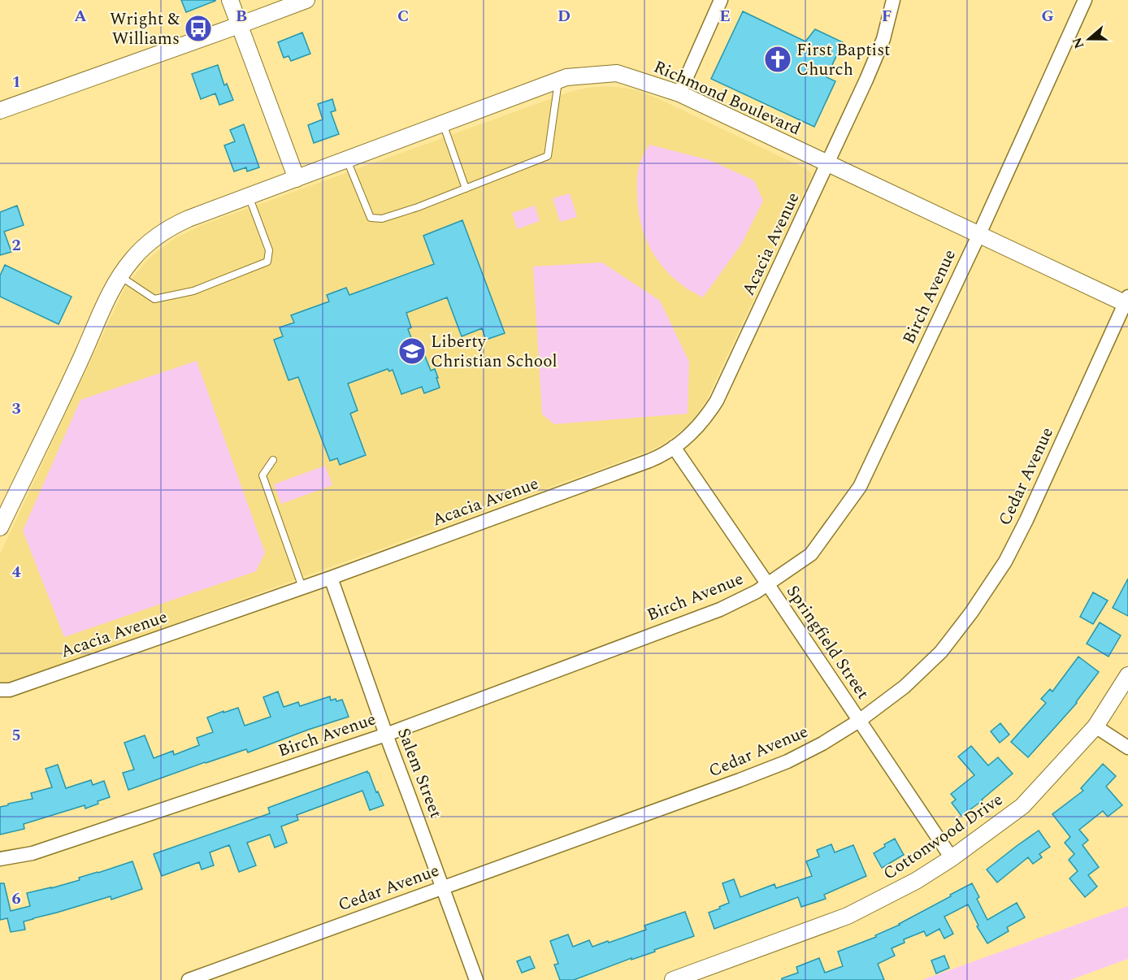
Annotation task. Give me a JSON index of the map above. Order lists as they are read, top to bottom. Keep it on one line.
{"streets":{"street":["Richmond Boulevard","Acacia Avenue","Birch Avenue","Cedar Avenue","Springfield Street","Salem Street","Cottonwood Drive"]},"crossings":[["Richmond Boulevard","Acacia Avenue"],["Richmond Boulevard","Birch Avenue"],["Richmond Boulevard","Cedar Avenue"],["Acacia Avenue","Springfield Street"],["Acacia Avenue","Salem Street"],["Birch Avenue","Springfield Street"],["Birch Avenue","Salem Street"],["Cedar Avenue","Springfield Street"],["Cedar Avenue","Salem Street"],["Springfield Street","Cottonwood Drive"]],"places":{"bus stop":["Wright & Williams"],"church":["First Baptist Church"],"school or university":["Liberty Christian School"]},"north":"left","grid":{"columns":["A","B","C","D","E","F","G"],"rows":["1","2","3","4","5","6"]}}
